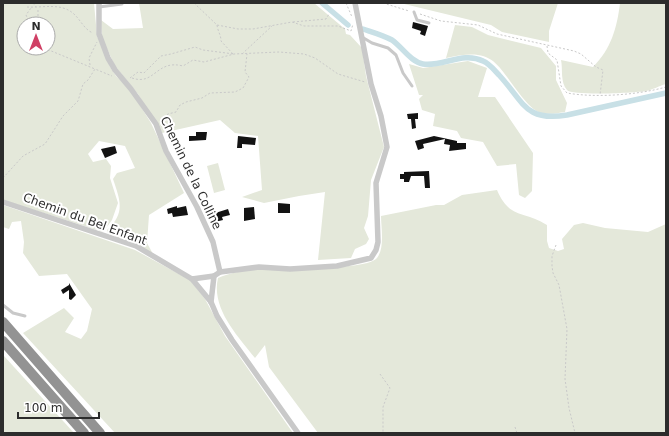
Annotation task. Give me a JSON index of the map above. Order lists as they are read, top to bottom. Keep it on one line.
{"streets":{"street":["Chemin de la Colline","Chemin du Bel Enfant"]},"scale_bar":"100 m","north":"top"}
